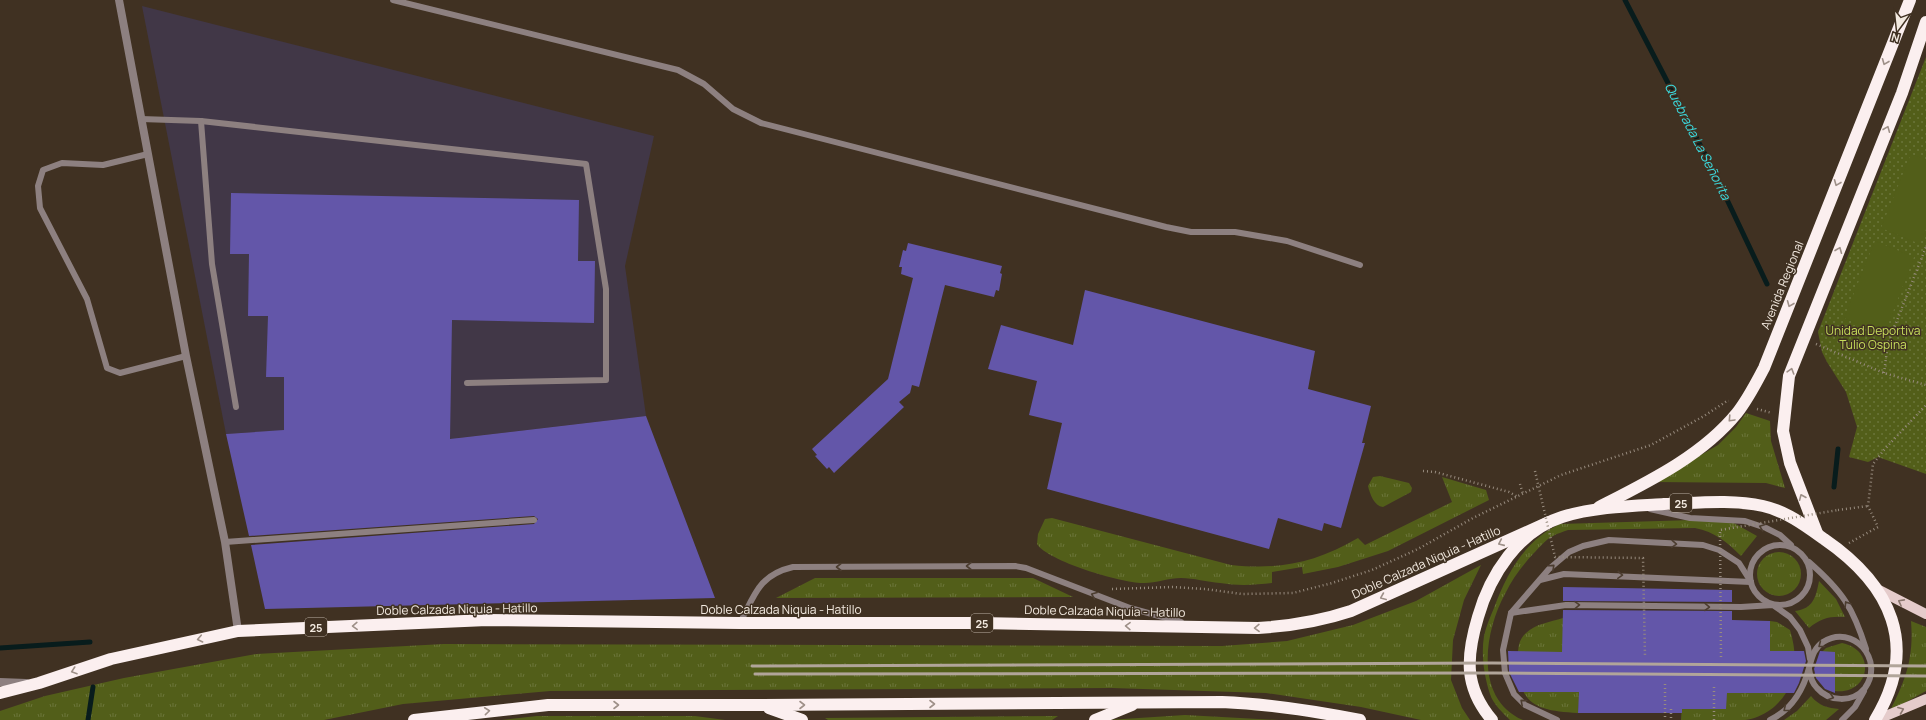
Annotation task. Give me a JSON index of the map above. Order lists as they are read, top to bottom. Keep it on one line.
{"streets":{"highway":["Avenida Regional","25","Doble Calzada Niquia - Hatillo"]},"crossings":[["Avenida Regional","25"],["25","Doble Calzada Niquia - Hatillo"]],"water":["Quebrada La Señorita"],"parks":["Unidad Deportiva Tulio Ospina"],"north":"bottom"}
